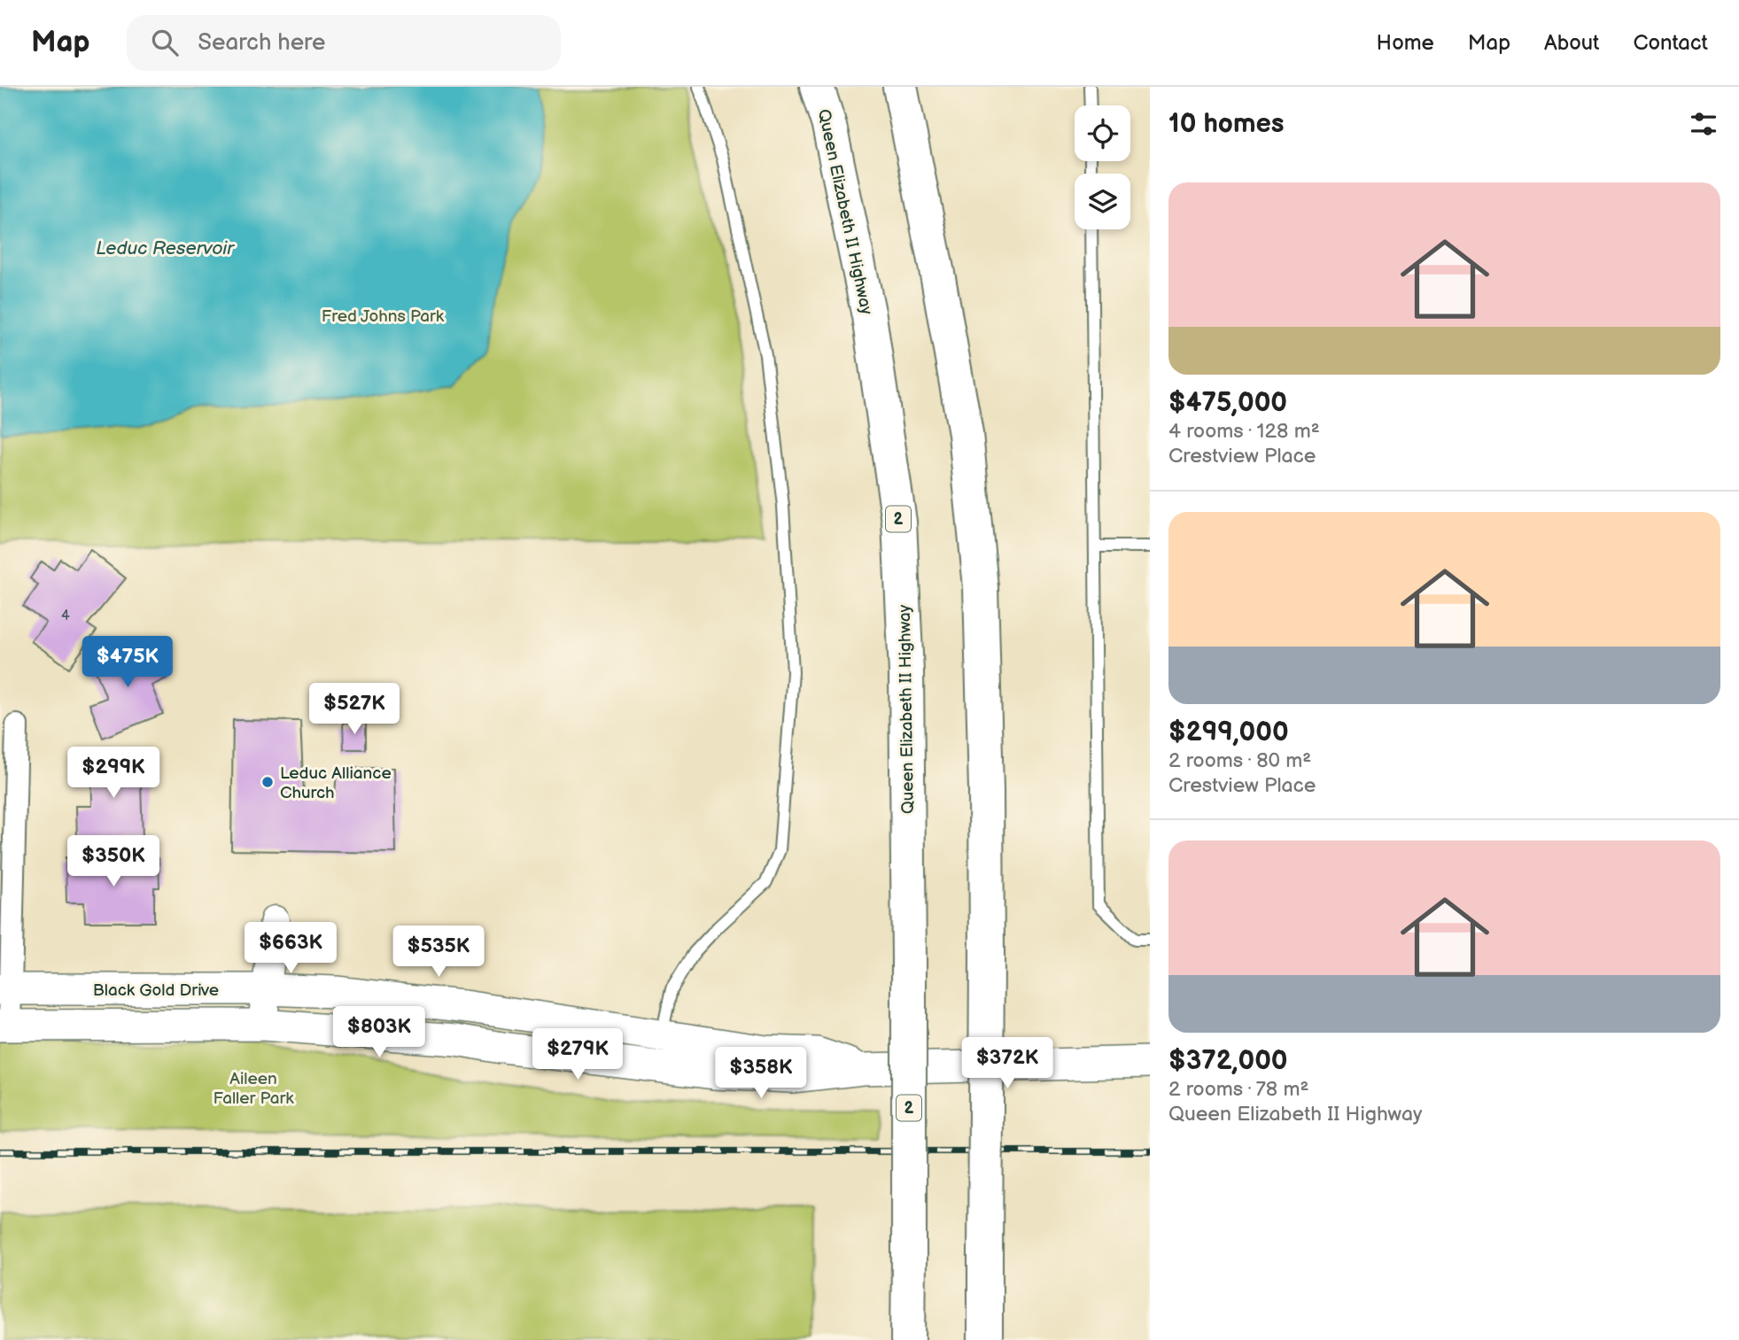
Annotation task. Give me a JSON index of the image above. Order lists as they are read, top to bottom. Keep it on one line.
{"streets":{"highway":["Queen Elizabeth II Highway","2"],"main road":["Black Gold Drive"]},"water":["Leduc Reservoir"],"parks":["Fred Johns Park","Aileen Faller Park"],"places":["Leduc Alliance Church"],"house_numbers":["4"],"page":{"header":"Map","search":"Search here","nav":["Home","Map","About","Contact"],"heading":"10 homes","list":[{"name":"$475,000","note":"4 rooms · 128 m² · Crestview Place"},{"name":"$299,000","note":"2 rooms · 80 m² · Crestview Place"},{"name":"$372,000","note":"2 rooms · 78 m² · Queen Elizabeth II Highway"}],"price":["$475K","$527K","$299K","$350K","$663K","$535K","$803K","$279K","$372K","$358K"]}}
